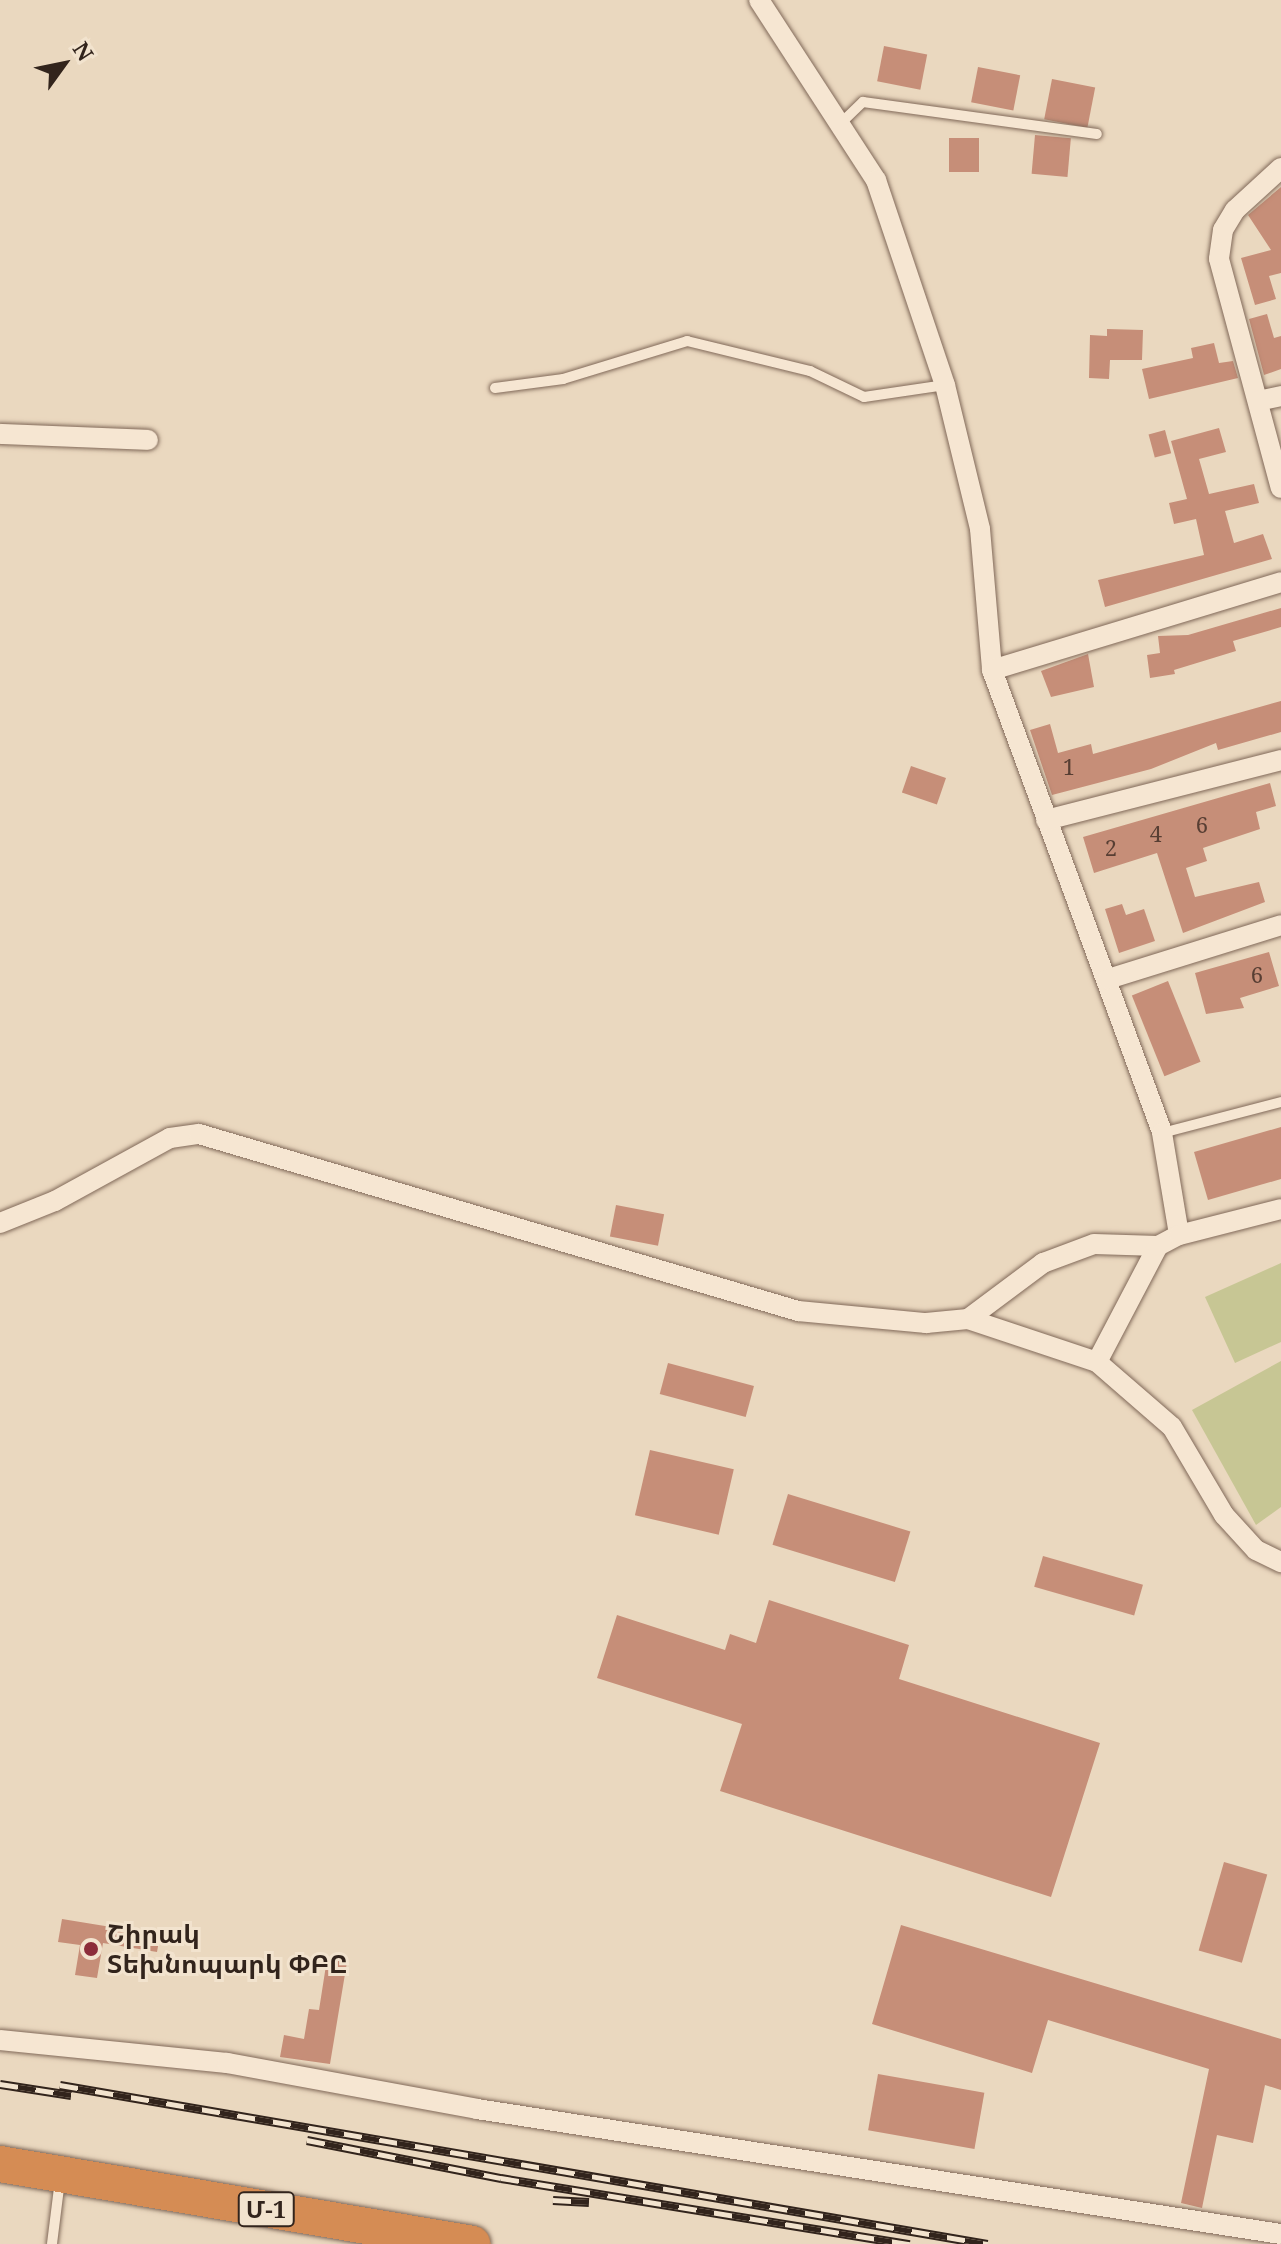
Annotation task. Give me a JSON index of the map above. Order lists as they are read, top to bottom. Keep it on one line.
{"streets":{"highway":["Մ-1"]},"places":["Շիրակ Տեխնոպարկ ՓԲԸ"],"house_numbers":["1","6","4","2","6"],"north":"top right"}
